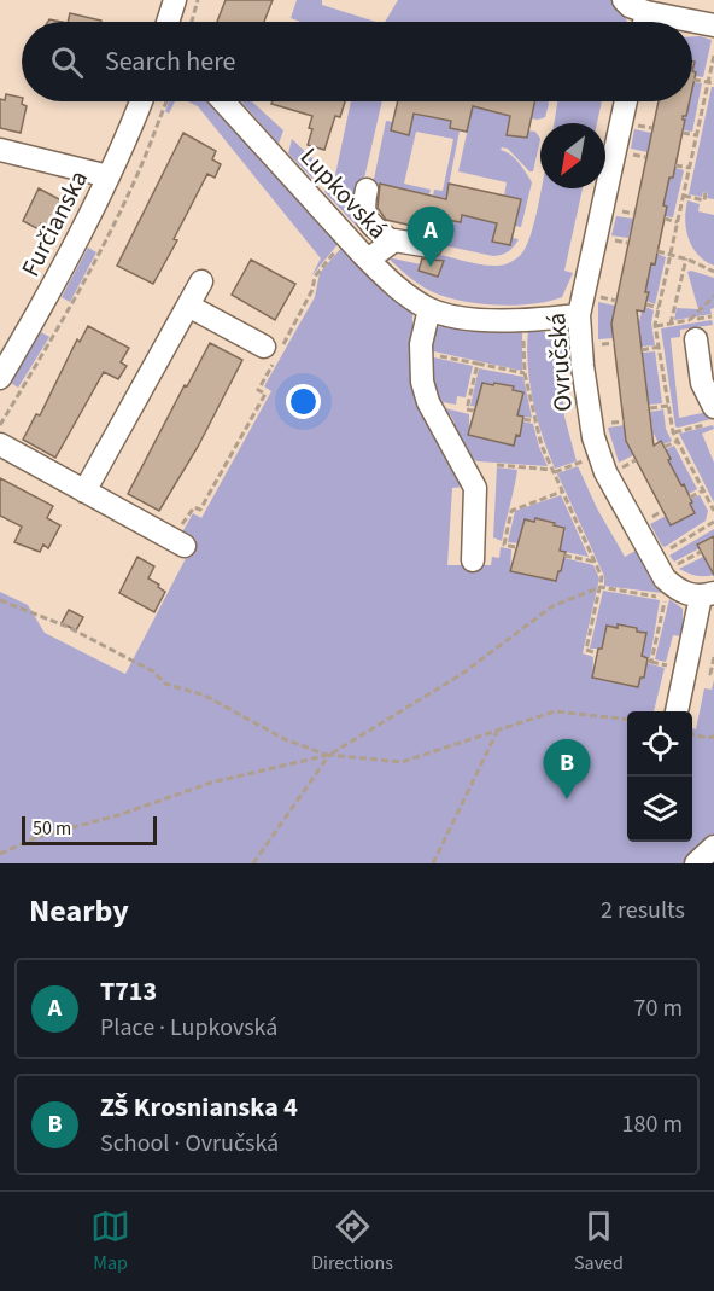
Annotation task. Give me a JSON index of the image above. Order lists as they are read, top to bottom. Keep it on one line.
{"streets":{"street":["Lupkovská","Furčianska","Ovručská"]},"crossings":[["Lupkovská","Ovručská"]],"scale_bar":"50 m","north":"bottom left","page":{"search":"Search here","pins":["A","B"],"scale":"50 m","heading":["Nearby","2 results"],"list":[{"mark":"A","name":"T713","note":"Place · Lupkovská","value":"70 m"},{"mark":"B","name":"ZŠ Krosnianska 4","note":"School · Ovručská","value":"180 m"}],"nav":["Map","Directions","Saved"]}}
